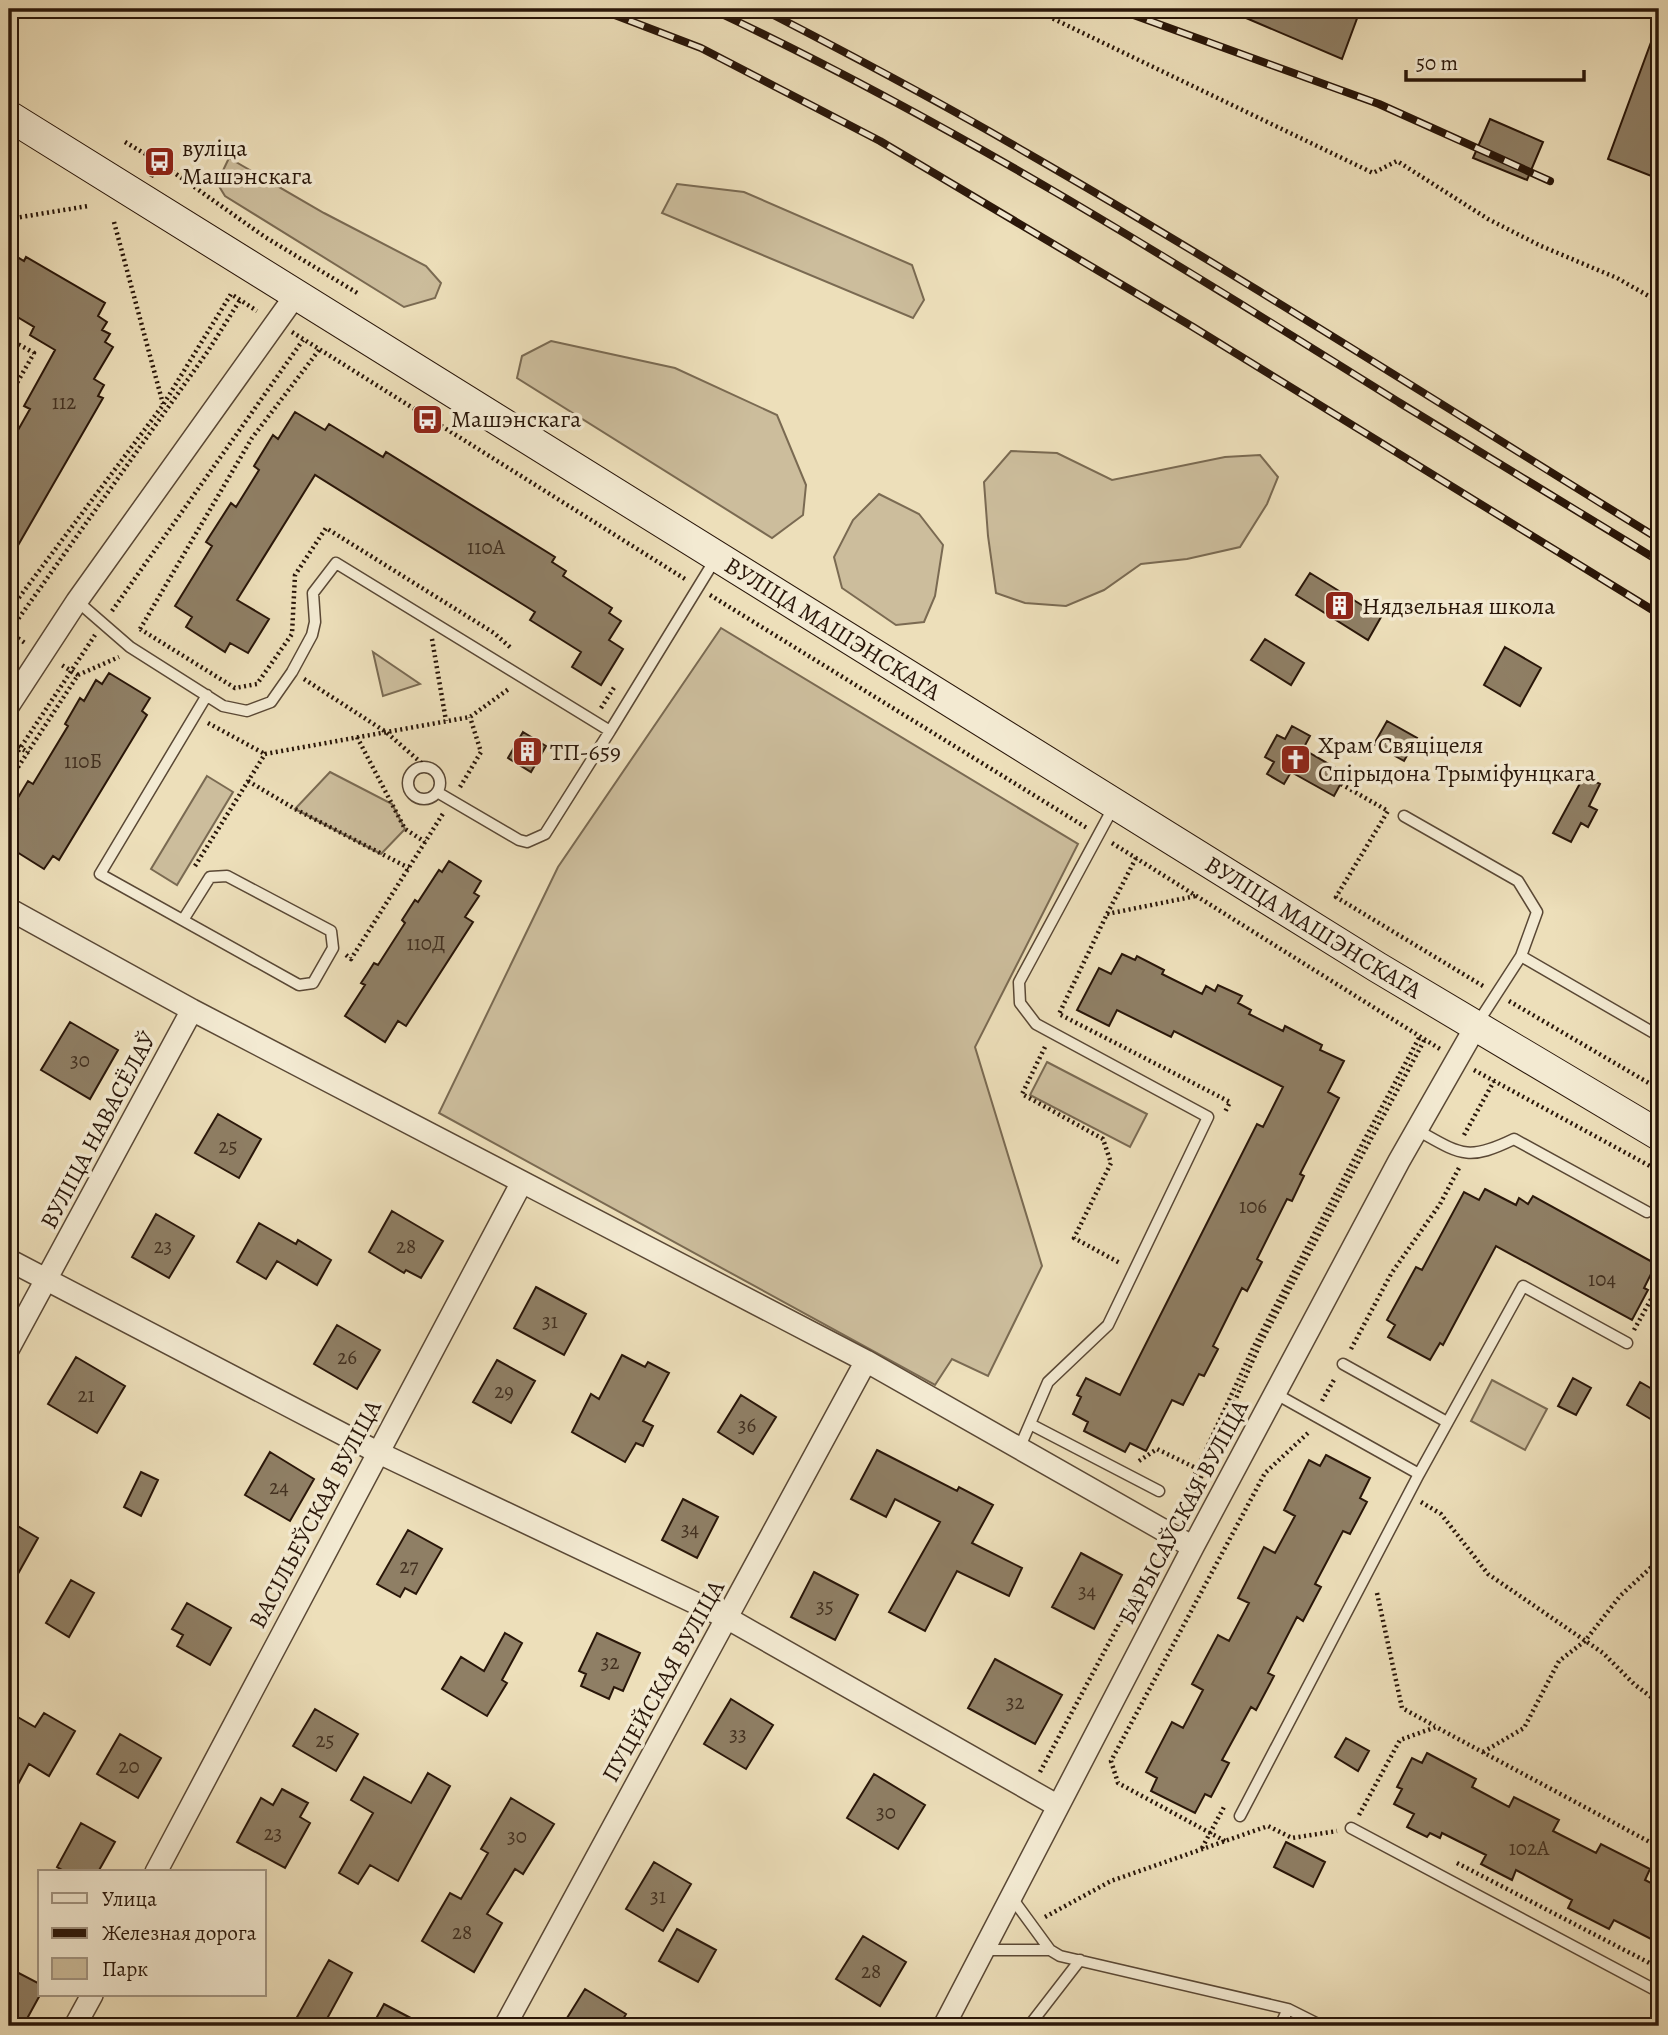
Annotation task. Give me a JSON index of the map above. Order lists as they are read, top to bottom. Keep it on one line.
{"streets":{"main road":["ВУЛІЦА МАШЭНСКАГА"],"street":["ВУЛІЦА НАВАСЁЛАЎ","БАРЫСАЎСКАЯ ВУЛІЦА","ВАСІЛЬЕЎСКАЯ ВУЛІЦА","ПУЦЕЙСКАЯ ВУЛІЦА"]},"crossings":[["ВУЛІЦА МАШЭНСКАГА","БАРЫСАЎСКАЯ ВУЛІЦА"]],"places":{"bus stop":["вуліца Машэнскага","Машэнскага"],"building":["Нядзельная школа","ТП-659"],"church":["Храм Свяціцеля Спірыдона Трыміфунцкага"]},"house_numbers":["112","110А","110Б","110Д","30","25","106","23","28","104","31","26","29","21","36","24","34","27","34","35","32","32","33","25","20","30","23","30","102А","31","28","28"],"legend":["Улица","Железная дорога","Парк"],"scale_bar":"50 m"}
